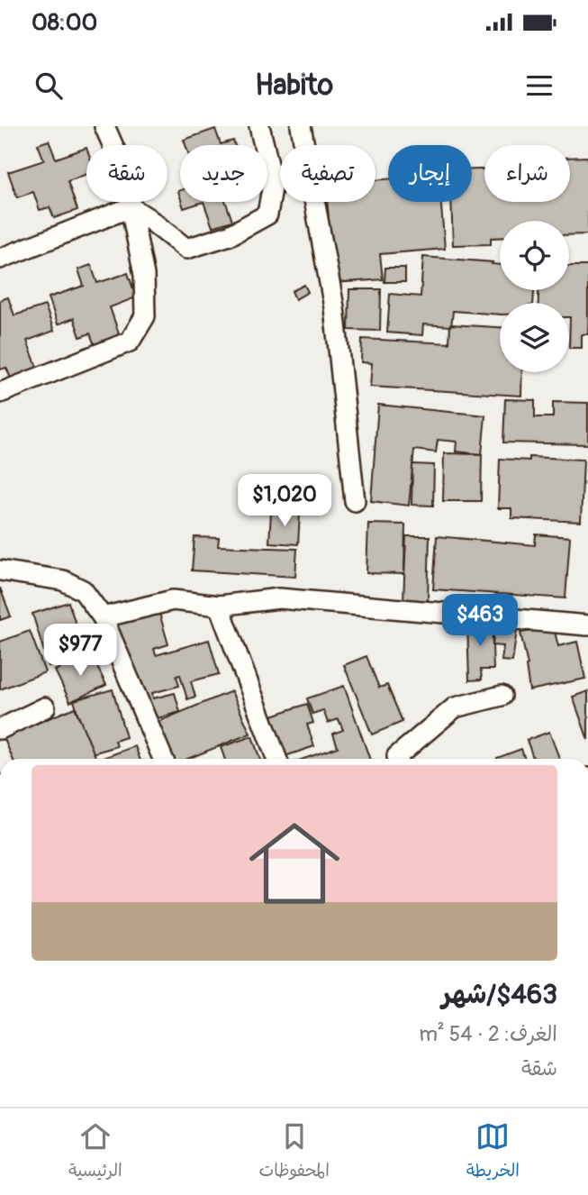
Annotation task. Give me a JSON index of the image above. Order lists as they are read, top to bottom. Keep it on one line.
{"page":{"status":"08:00","header":"Habito","chip":["شراء","إيجار","تصفية","جديد","شقة"],"price":["$1,020","$463","$977"],"list":[{"name":"$463/شهر","note":"الغرف: 2 · 54 m² · شقة"}],"tabs":["الخريطة","المحفوظات","الرئيسية"]}}
